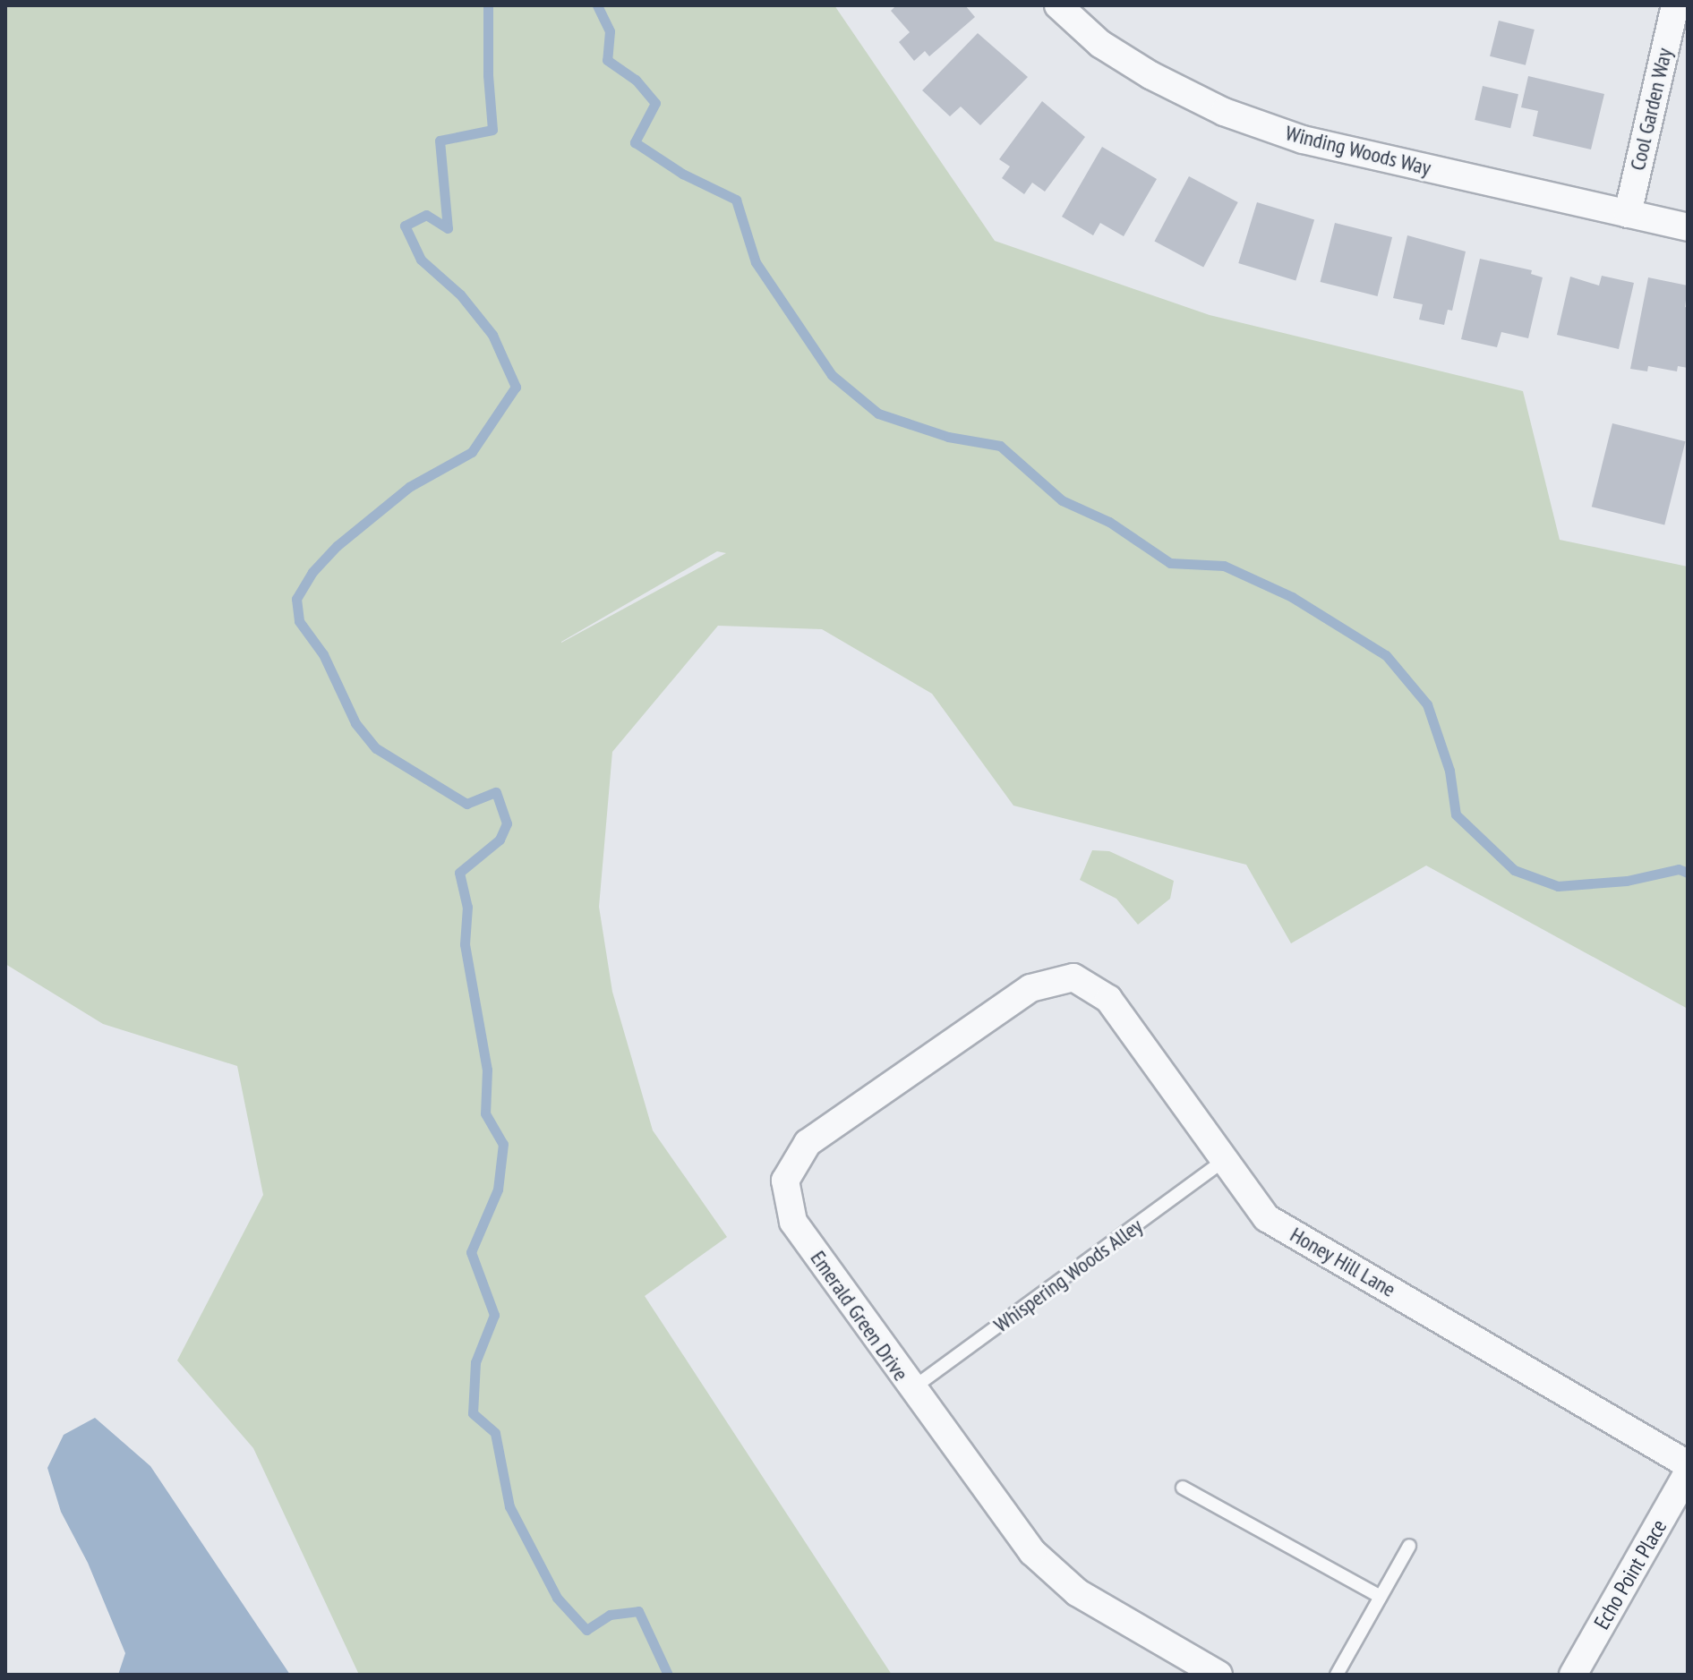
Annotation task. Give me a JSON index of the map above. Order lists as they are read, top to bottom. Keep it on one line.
{"streets":{"street":["Cool Garden Way","Winding Woods Way","Honey Hill Lane","Emerald Green Drive","Echo Point Place"],"lane":["Whispering Woods Alley"]},"crossings":[["Cool Garden Way","Winding Woods Way"],["Honey Hill Lane","Whispering Woods Alley"],["Honey Hill Lane","Emerald Green Drive"],["Whispering Woods Alley","Emerald Green Drive"]]}
